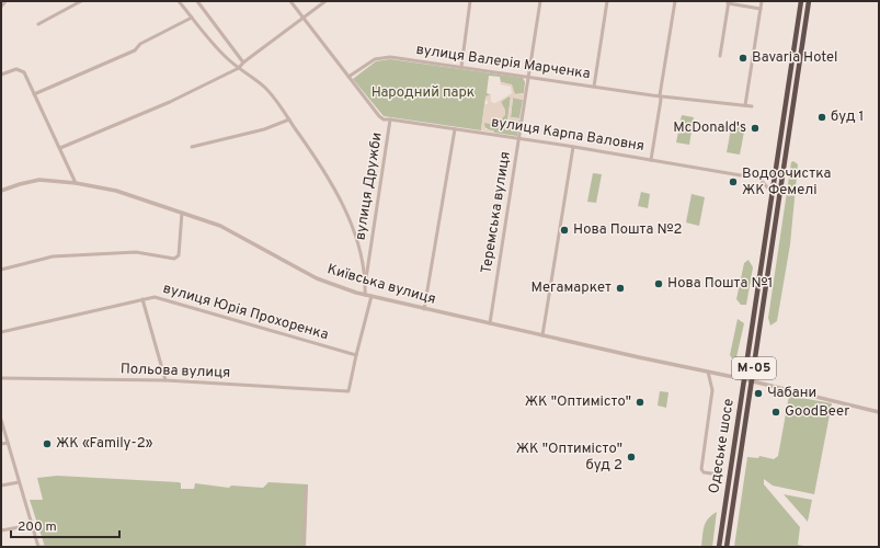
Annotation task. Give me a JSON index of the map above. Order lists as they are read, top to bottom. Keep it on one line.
{"streets":{"highway":["М-05","Одеське шосе"],"street":["вулиця Валерія Марченка","вулиця Карпа Валовня","вулиця Дружби","Теремська вулиця","Київська вулиця","вулиця Юрія Прохоренка","Польова вулиця"]},"crossings":[["вулиця Валерія Марченка","вулиця Дружби"],["вулиця Валерія Марченка","Теремська вулиця"],["вулиця Карпа Валовня","вулиця Дружби"],["вулиця Карпа Валовня","Теремська вулиця"],["Теремська вулиця","Київська вулиця"],["Київська вулиця","Одеське шосе"],["вулиця Юрія Прохоренка","Польова вулиця"]],"parks":["Народний парк"],"places":["Bavaria Hotel","буд 1","McDonald's","Водоочистка ЖК Фемелі","Нова Пошта №2","Нова Пошта №1","Мегамаркет","Чабани","ЖК \"Оптимісто\"","GoodBeer","ЖК «Family-2»","ЖК \"Оптимісто\" буд 2"],"scale_bar":"200 m"}
